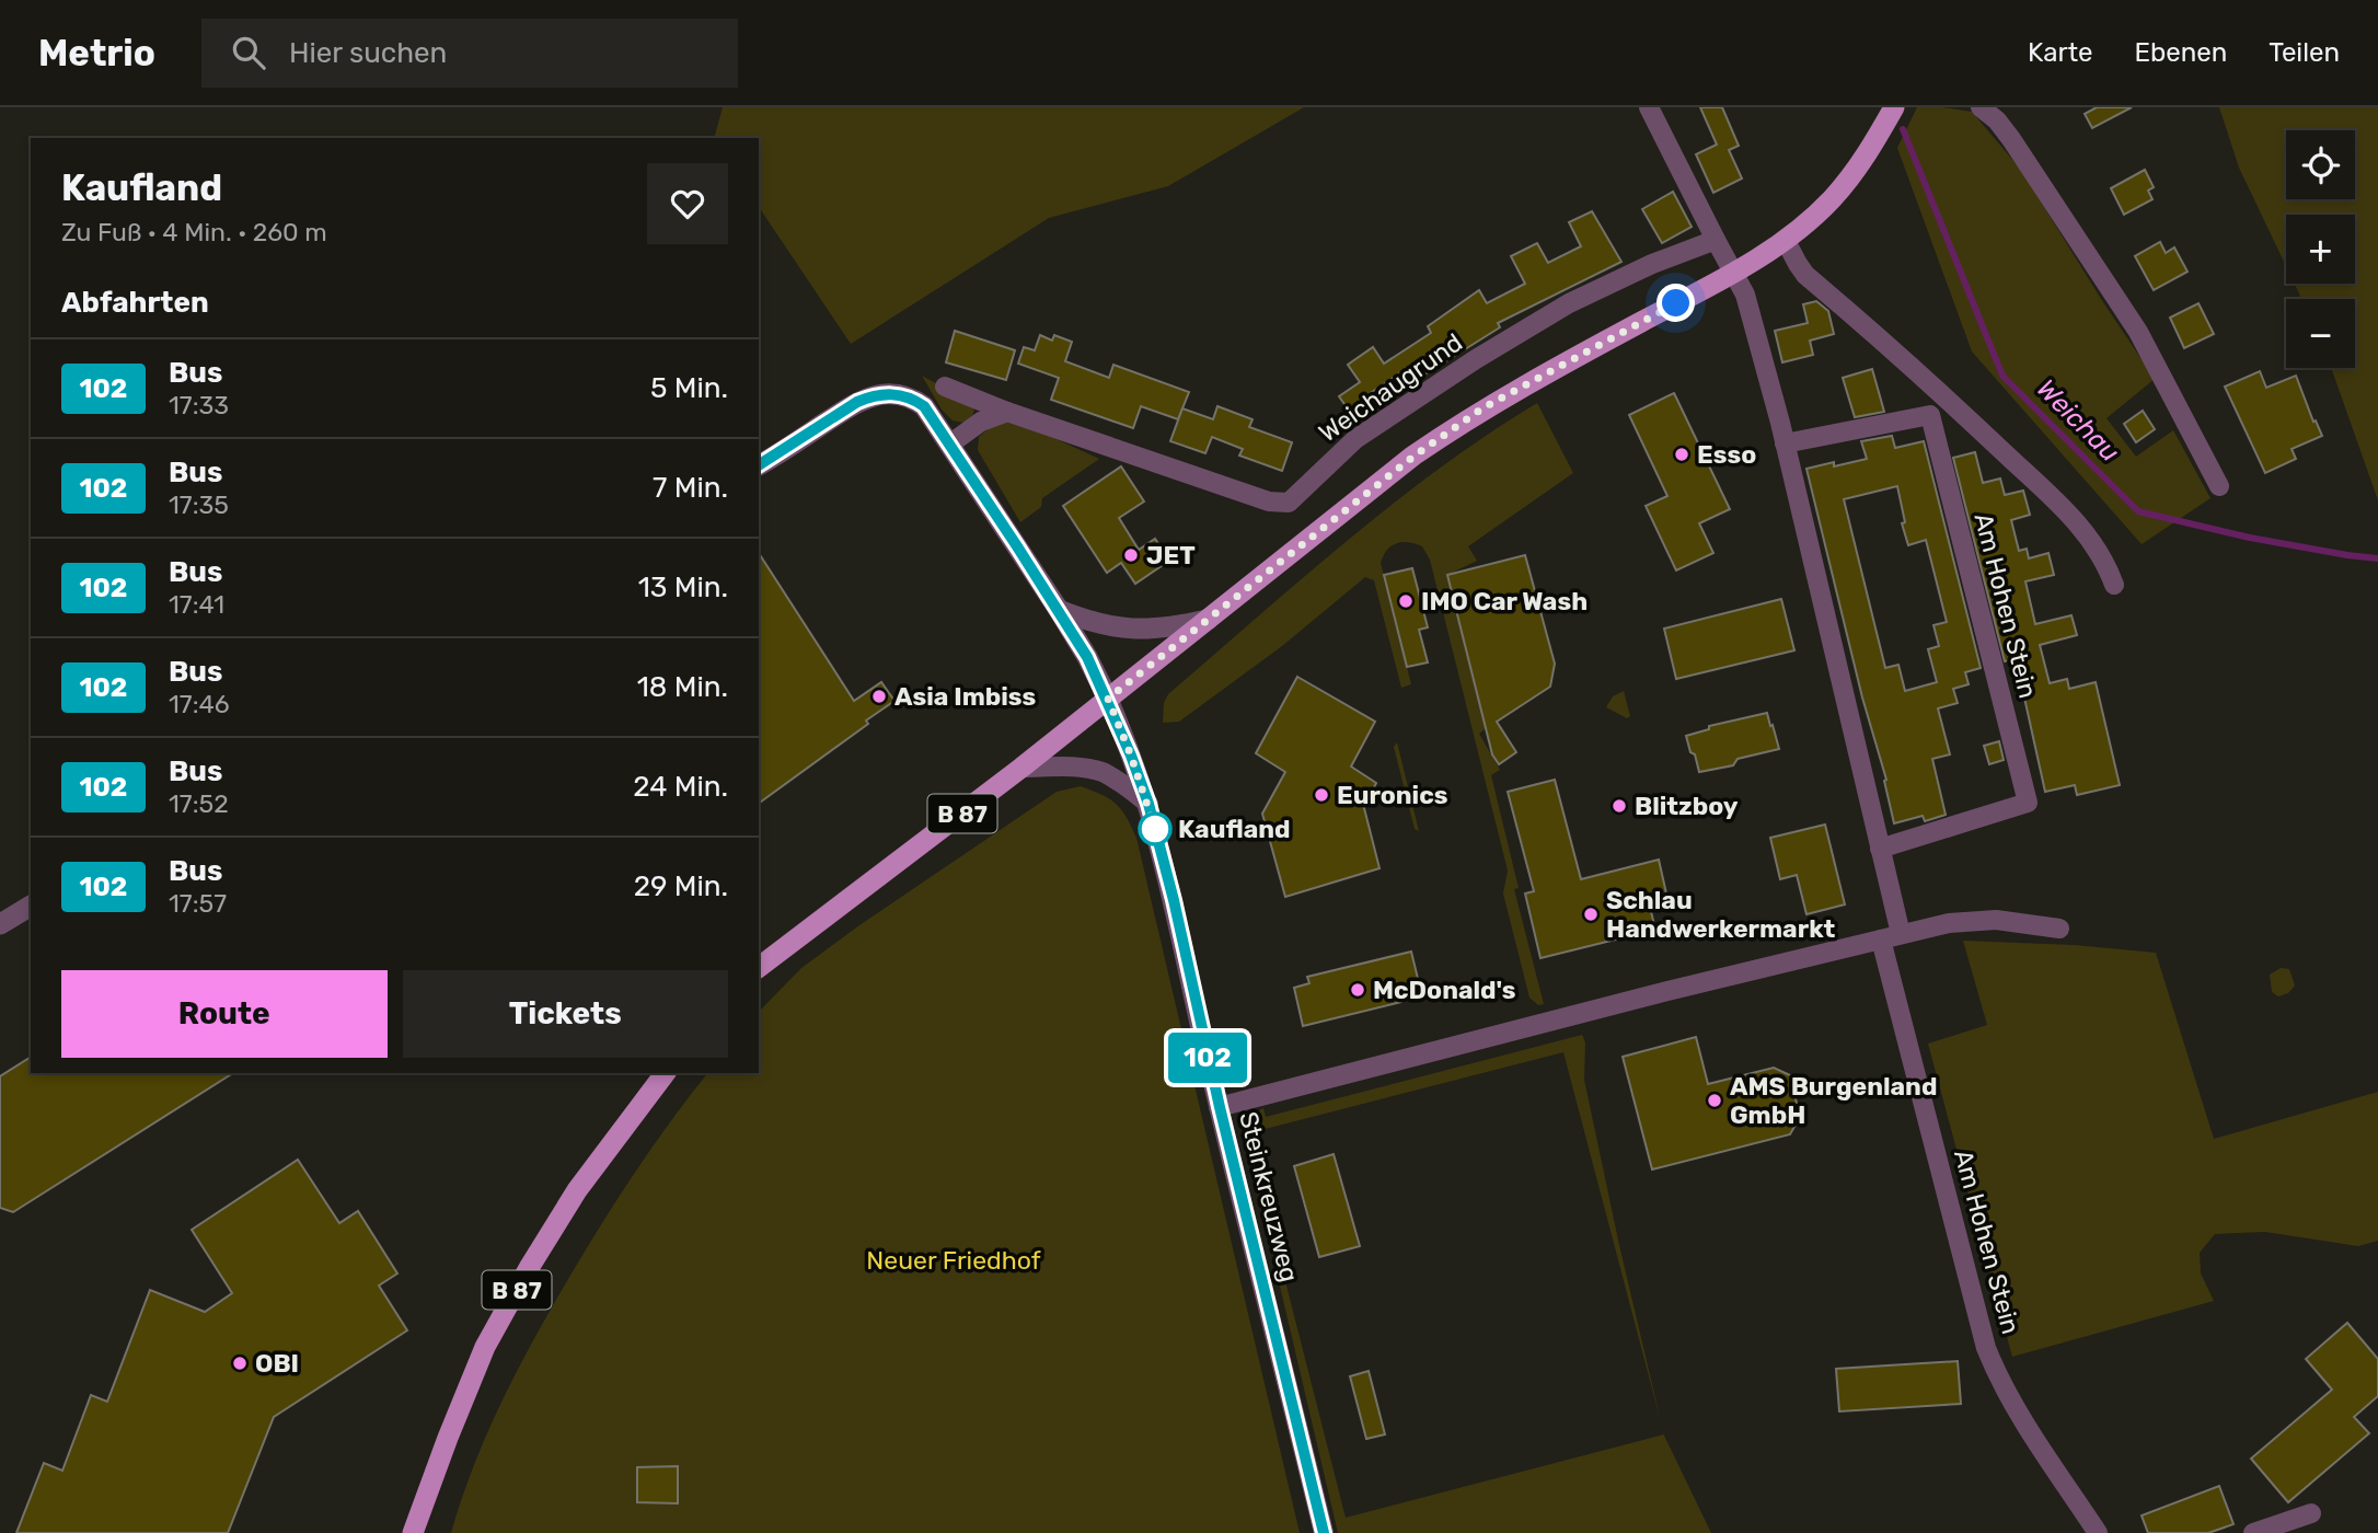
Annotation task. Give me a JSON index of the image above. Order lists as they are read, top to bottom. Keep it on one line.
{"streets":{"main road":["B 87"],"street":["Weichaugrund","Am Hohen Stein","Steinkreuzweg"]},"crossings":[["Am Hohen Stein","B 87"],["B 87","Steinkreuzweg"]],"water":["Weichau"],"parks":["Neuer Friedhof"],"places":["Esso","JET","IMO Car Wash","Asia Imbiss","Euronics","Blitzboy","Kaufland","Schlau Handwerkermarkt","McDonald's","AMS Burgenland GmbH","OBI"],"lines":["bus line 102"],"page":{"header":"Metrio","search":"Hier suchen","nav":["Karte","Ebenen","Teilen"],"on_map":"102","map_buttons":["+","−"],"heading":[["Kaufland","Zu Fuß · 4 Min. · 260 m"],"Abfahrten"],"list":[{"mark":"102","name":"Bus","note":"17:33","value":"5 Min."},{"mark":"102","name":"Bus","note":"17:35","value":"7 Min."},{"mark":"102","name":"Bus","note":"17:41","value":"13 Min."},{"mark":"102","name":"Bus","note":"17:46","value":"18 Min."},{"mark":"102","name":"Bus","note":"17:52","value":"24 Min."},{"mark":"102","name":"Bus","note":"17:57","value":"29 Min."}],"buttons":["Route","Tickets"]}}
